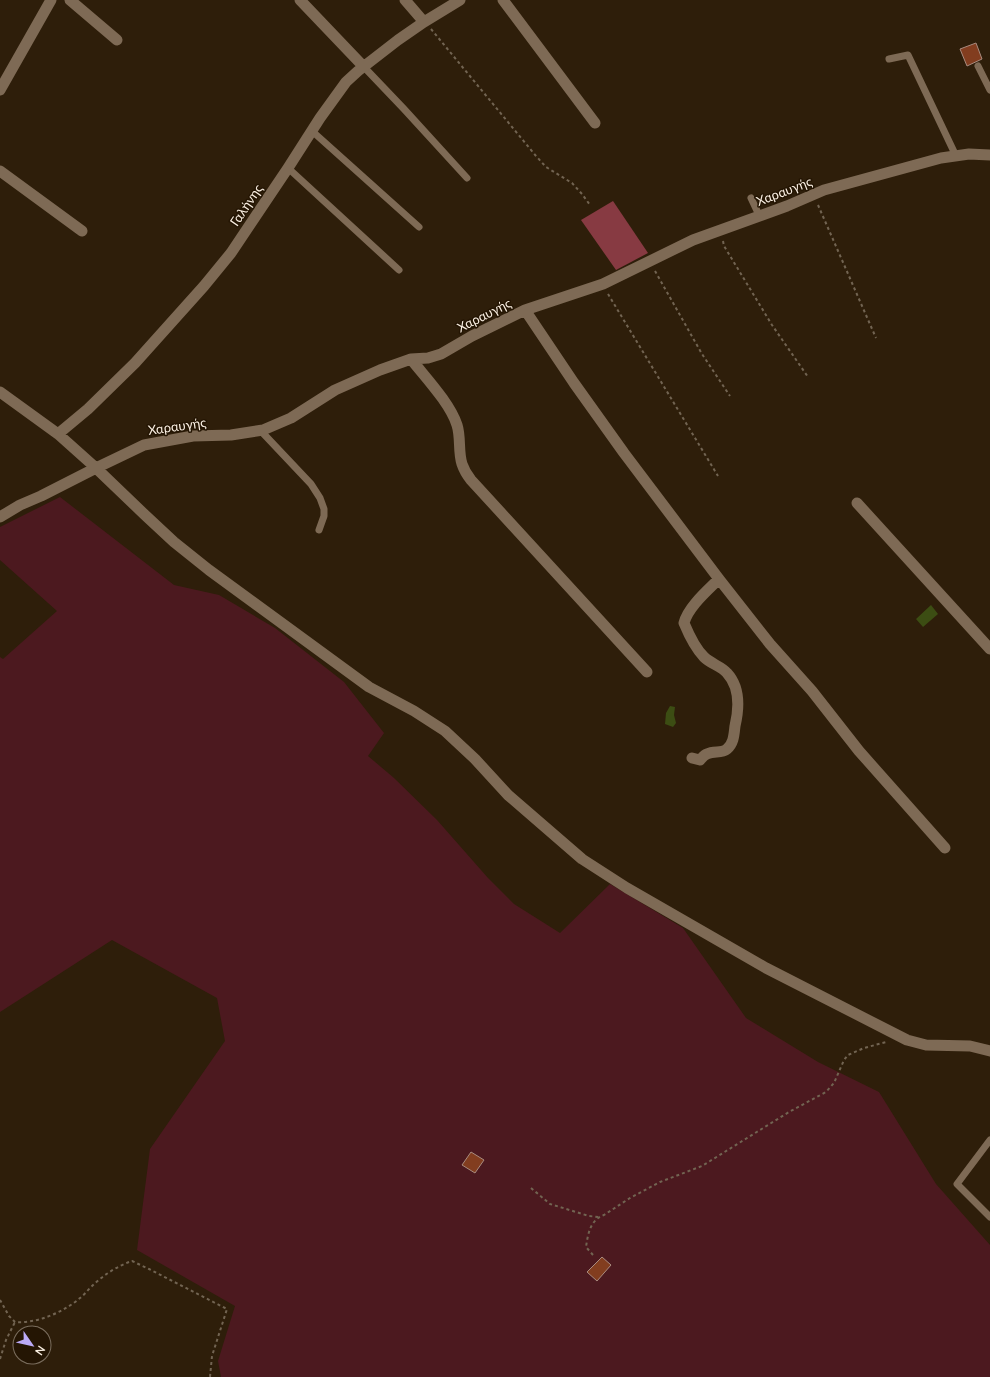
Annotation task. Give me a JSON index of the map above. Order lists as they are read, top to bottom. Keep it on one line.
{"streets":{"street":["Χαραυγής","Γαλήνης"]},"north":"bottom right"}
